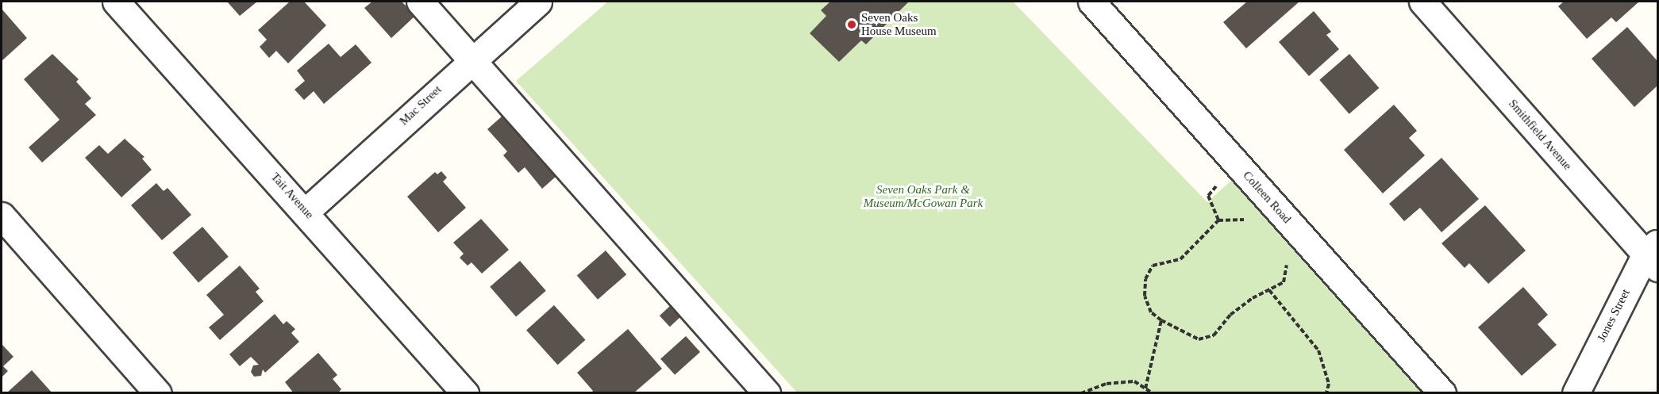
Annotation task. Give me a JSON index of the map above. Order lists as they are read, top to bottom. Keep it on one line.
{"streets":{"street":["Mac Street","Smithfield Avenue","Tait Avenue","Colleen Road","Jones Street"]},"crossings":[["Mac Street","Tait Avenue"],["Smithfield Avenue","Jones Street"]],"parks":["Seven Oaks Park & Museum/McGowan Park"],"places":["Seven Oaks House Museum"]}
